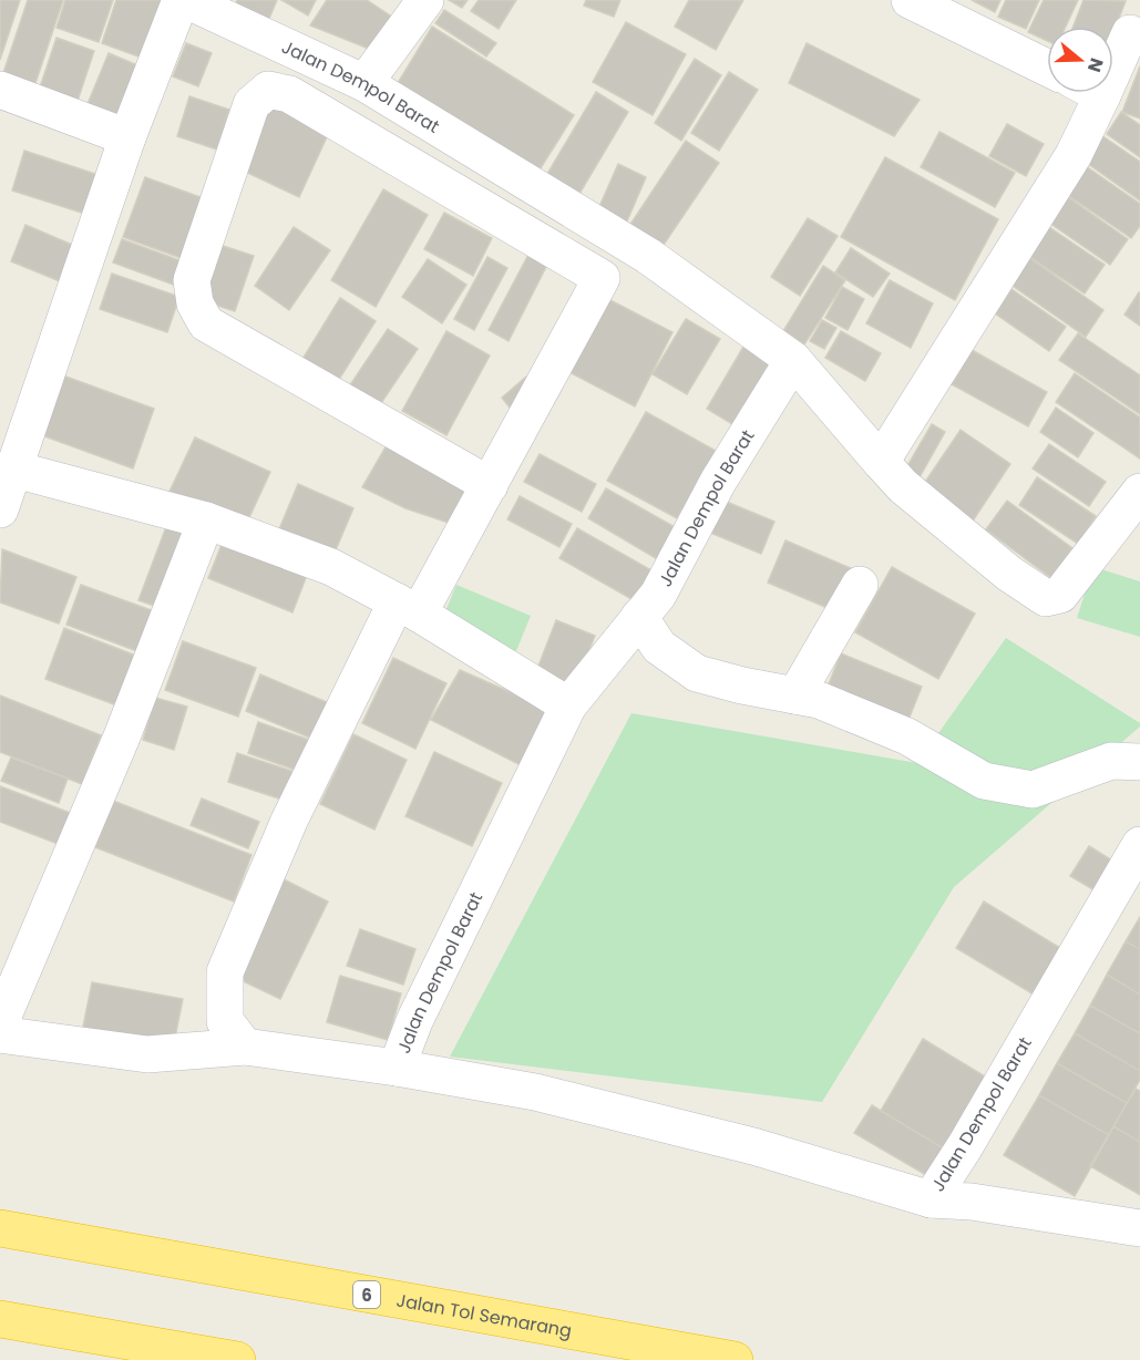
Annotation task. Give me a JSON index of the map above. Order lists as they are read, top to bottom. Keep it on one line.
{"streets":{"highway":["6","Jalan Tol Semarang"],"street":["Jalan Dempol Barat"]},"north":"right"}
